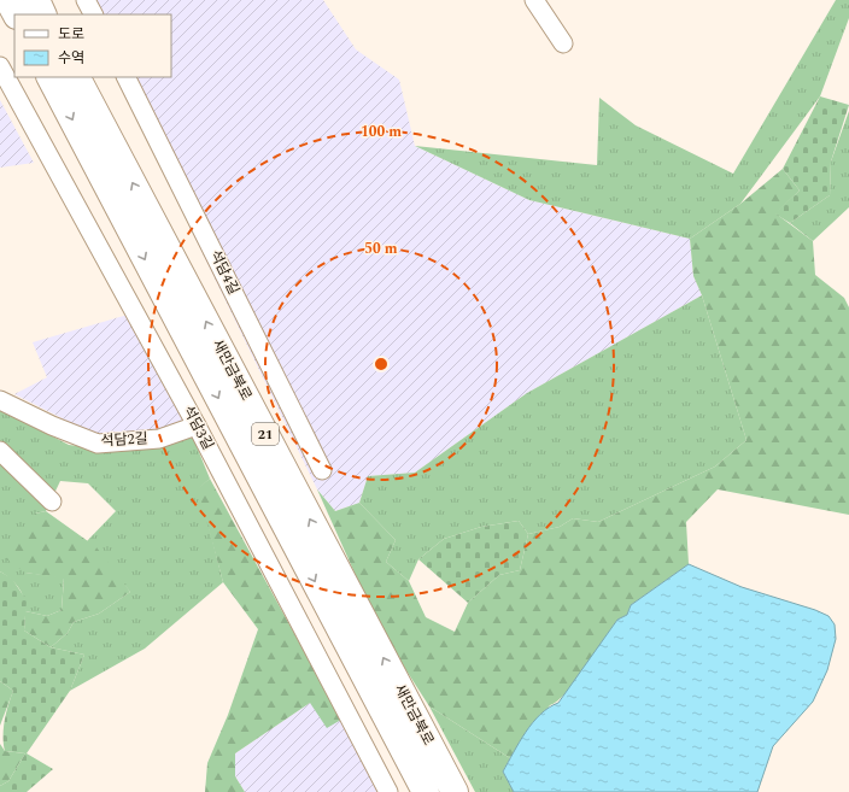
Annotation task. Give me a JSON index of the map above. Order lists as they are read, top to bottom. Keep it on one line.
{"streets":{"highway":["새만금북로","21"],"street":["석담4길","석담3길","석담2길"]},"crossings":[["석담3길","석담2길"]],"legend":["도로","수역"],"rings":["100 m","50 m"]}
